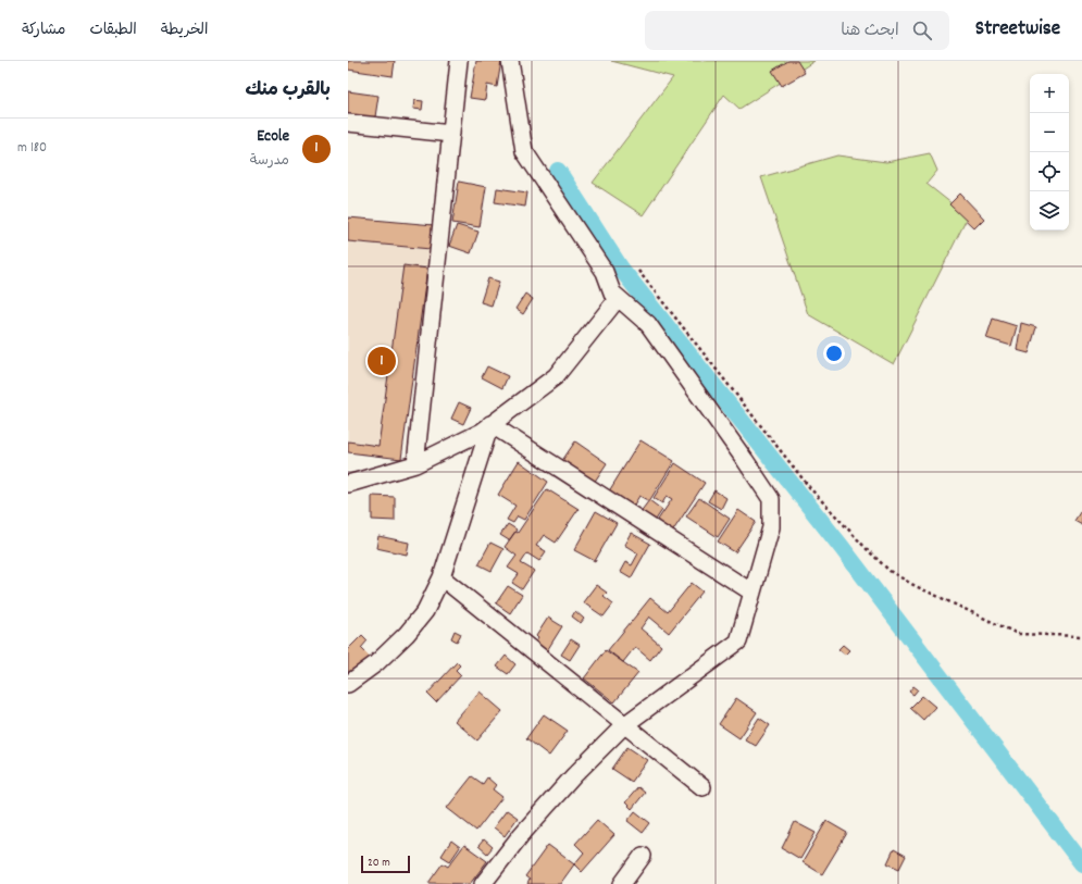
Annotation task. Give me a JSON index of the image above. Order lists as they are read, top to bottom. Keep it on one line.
{"scale_bar":"20 m","page":{"header":"Streetwise","search":"ابحث هنا","nav":["الخريطة","الطبقات","مشاركة"],"heading":"بالقرب منك","map_buttons":["+","−"],"list":[{"mark":"1","name":"Ecole","note":"مدرسة","value":"180 m"}],"pins":"1","scale":"20 m"}}
